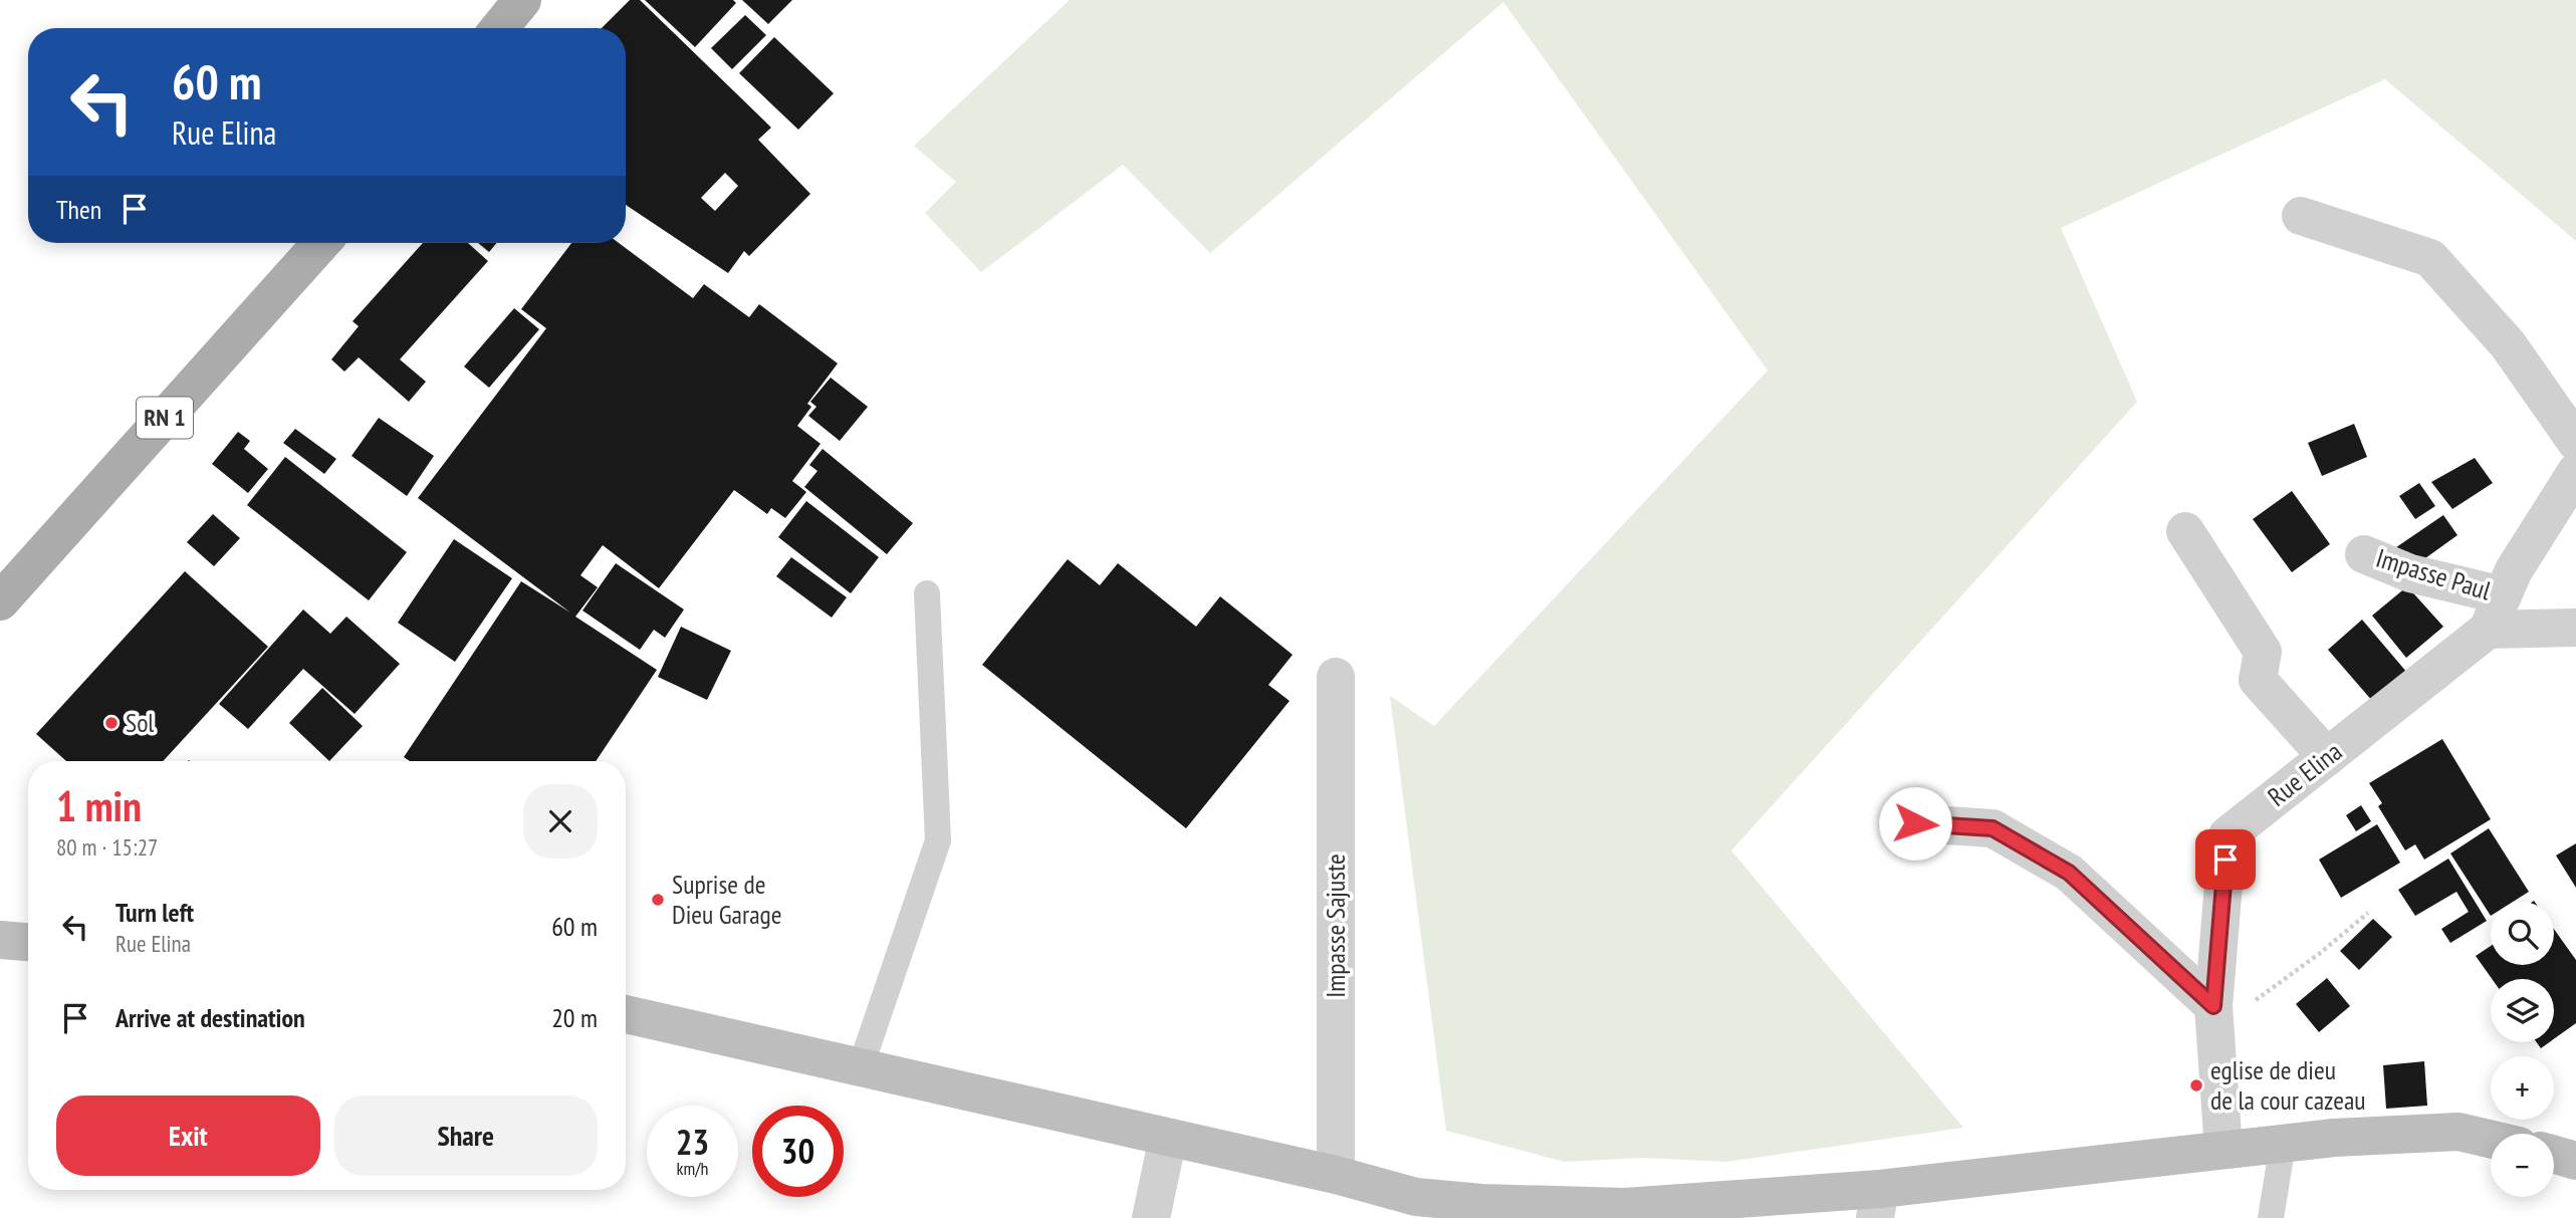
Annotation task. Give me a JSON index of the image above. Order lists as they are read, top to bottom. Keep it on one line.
{"streets":{"main road":["RN 1"],"street":["Impasse Paul","Rue Elina","Impasse Sajuste"]},"crossings":[["Impasse Paul","Rue Elina"]],"places":["Sol","Suprise de Dieu Garage","eglise de dieu de la cour cazeau"],"page":{"turn":["60 m","Rue Elina"],"then":"Then","heading":["1 min","80 m · 15:27"],"list":[{"name":"Turn left","note":"Rue Elina","value":"60 m"},{"name":"Arrive at destination","value":"20 m"}],"map_buttons":["+","−"],"buttons":["Exit","Share"],"speed":"23 km/h","limit":"30"}}
